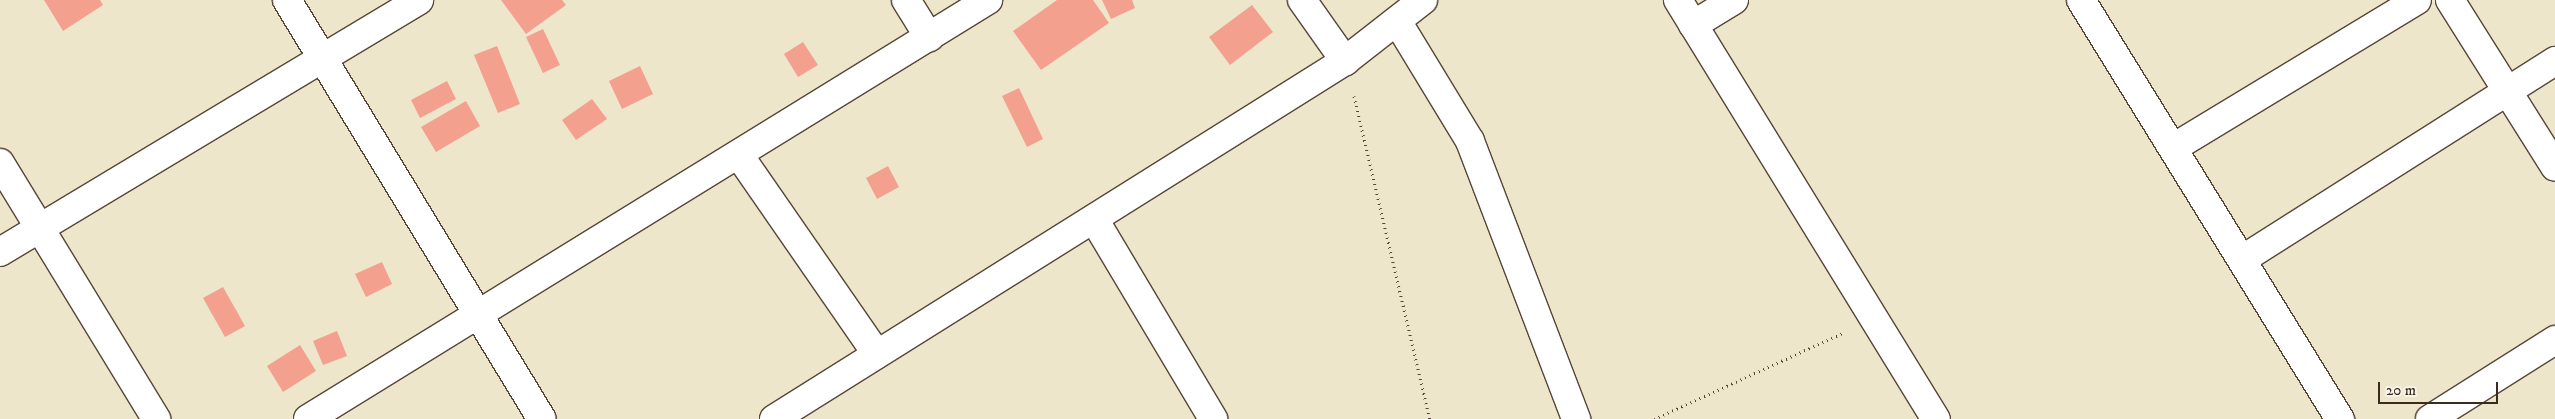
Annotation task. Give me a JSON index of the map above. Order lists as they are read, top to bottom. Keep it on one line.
{"scale_bar":"20 m"}
